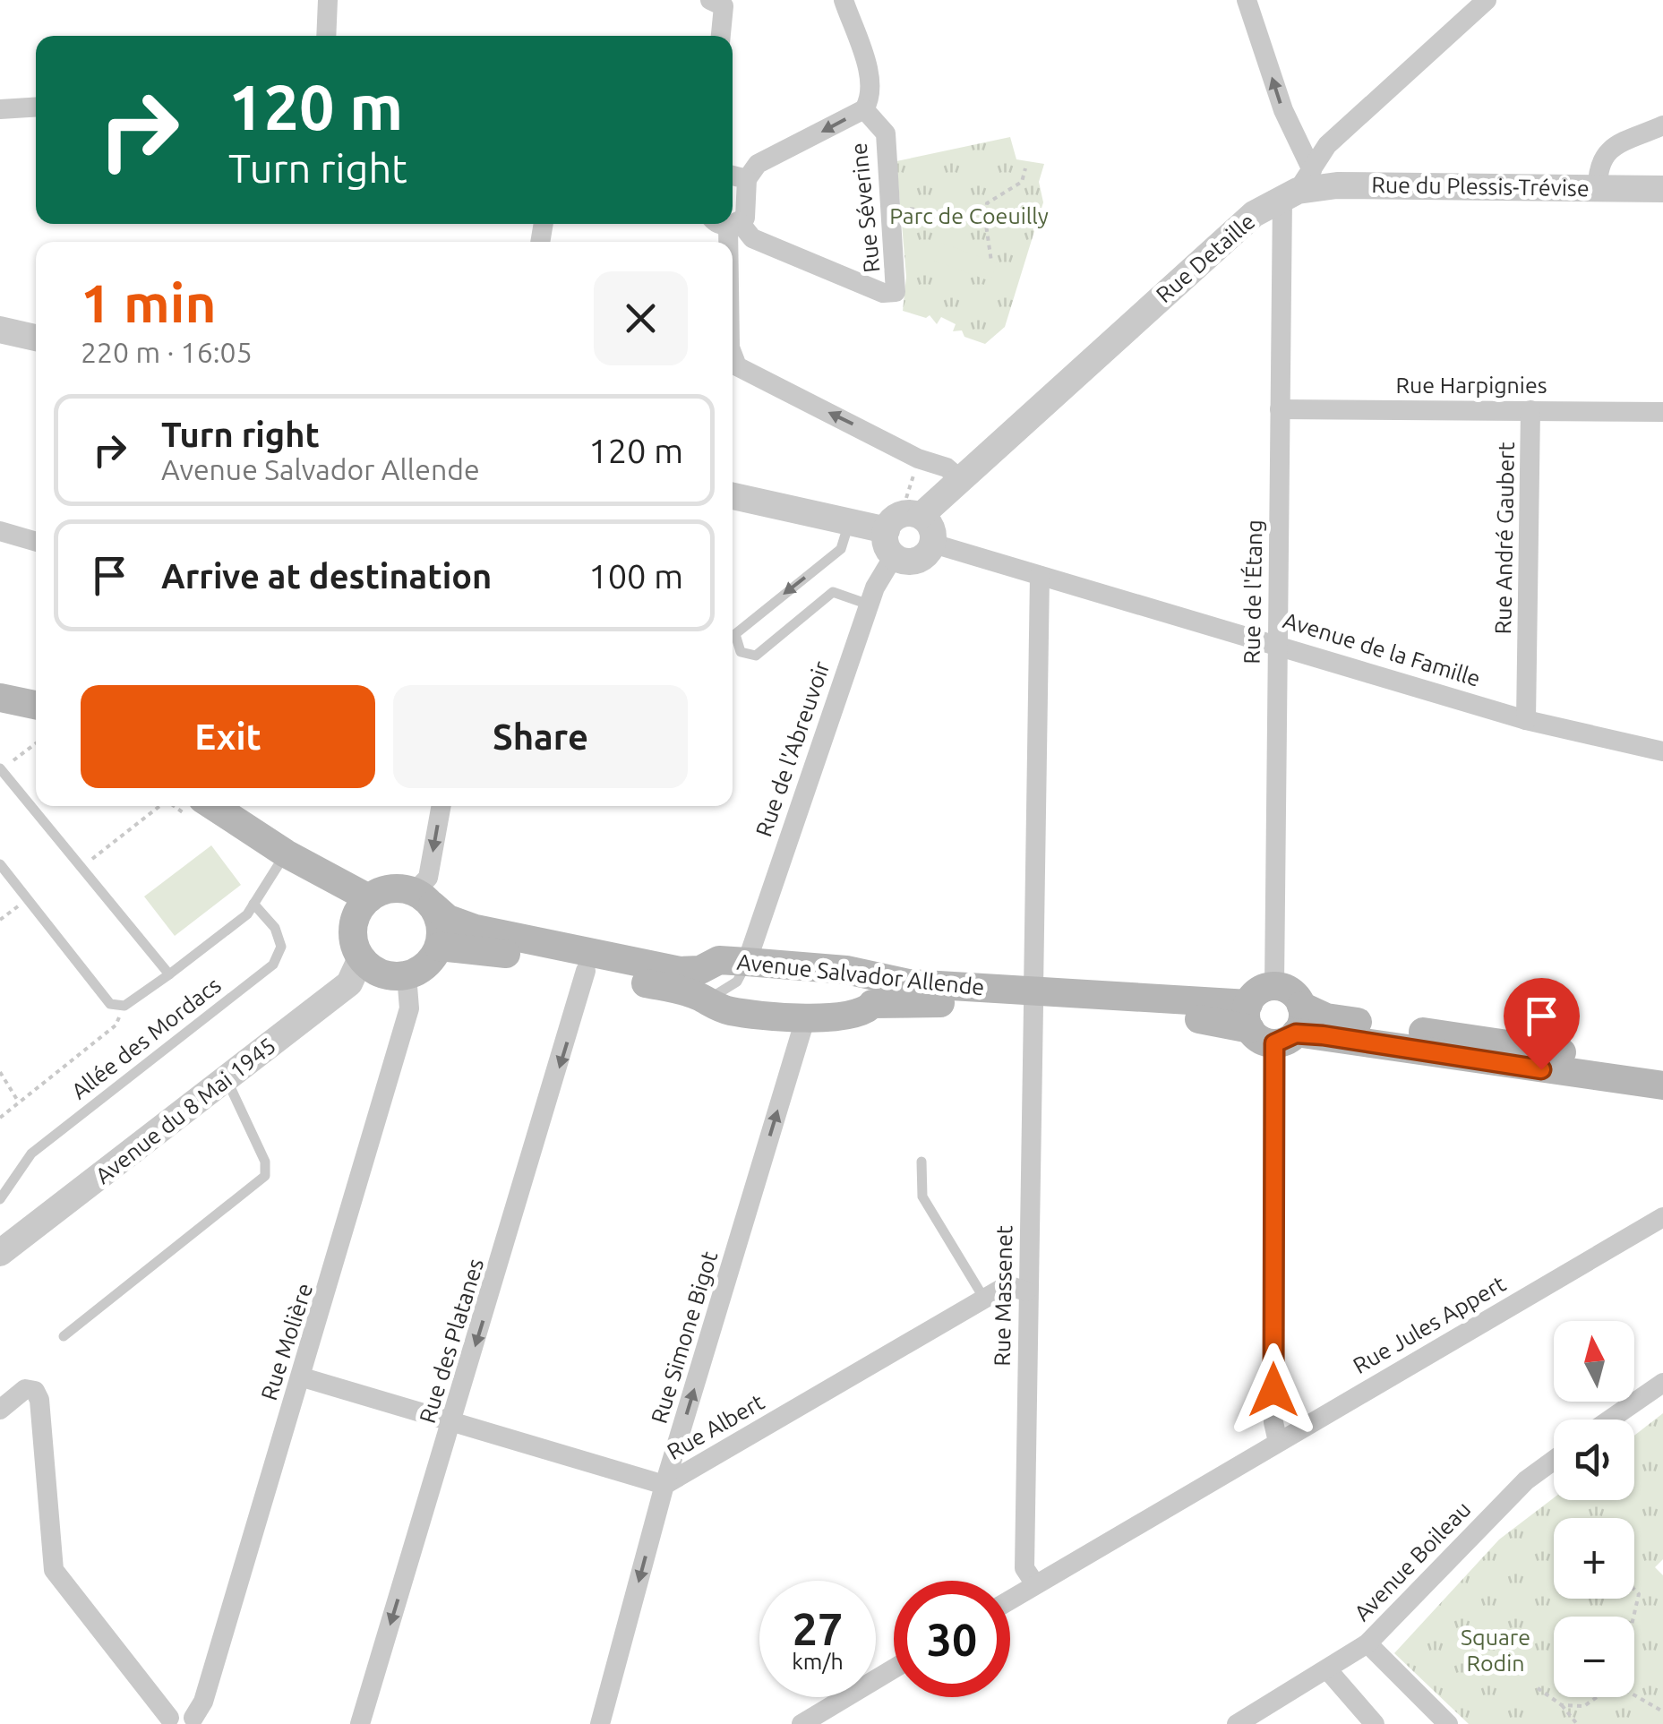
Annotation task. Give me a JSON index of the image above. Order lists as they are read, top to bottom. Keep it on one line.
{"streets":{"main road":["Avenue Salvador Allende"],"street":["Rue du Plessis-Trévise","Rue Séverine","Rue Detaille","Rue Harpignies","Rue André Gaubert","Rue de l'Étang","Avenue de la Famille","Rue de l'Abreuvoir","Avenue du 8 Mai 1945","Rue Massenet","Rue Jules Appert","Rue Simone Bigot","Rue des Platanes","Rue Molière","Rue Albert","Avenue Boileau"],"lane":["Allée des Mordacs"]},"crossings":[["Rue du Plessis-Trévise","Rue Detaille"],["Rue du Plessis-Trévise","Rue de l'Étang"],["Rue Detaille","Rue de l'Étang"],["Rue Detaille","Avenue de la Famille"],["Rue Detaille","Rue de l'Abreuvoir"],["Rue Harpignies","Rue André Gaubert"],["Rue Harpignies","Rue de l'Étang"],["Rue André Gaubert","Avenue de la Famille"],["Rue de l'Étang","Avenue de la Famille"],["Rue de l'Étang","Avenue Salvador Allende"],["Avenue de la Famille","Rue de l'Abreuvoir"],["Avenue de la Famille","Rue Massenet"],["Rue de l'Abreuvoir","Avenue Salvador Allende"],["Avenue Salvador Allende","Avenue du 8 Mai 1945"],["Avenue Salvador Allende","Rue Massenet"],["Avenue Salvador Allende","Rue Simone Bigot"],["Avenue Salvador Allende","Rue des Platanes"],["Avenue Salvador Allende","Rue Molière"],["Avenue du 8 Mai 1945","Rue Molière"],["Rue Massenet","Rue Jules Appert"],["Rue Massenet","Rue Albert"],["Rue Simone Bigot","Rue Albert"],["Rue des Platanes","Rue Albert"],["Rue Molière","Rue Albert"]],"one_way":["Rue des Platanes"],"parks":["Parc de Coeuilly","Square Rodin"],"north":"top","page":{"turn":["120 m","Turn right"],"heading":["1 min","220 m · 16:05"],"list":[{"name":"Turn right","note":"Avenue Salvador Allende","value":"120 m"},{"name":"Arrive at destination","value":"100 m"}],"buttons":["Exit","Share"],"map_buttons":["+","−"],"speed":"27 km/h","limit":"30"}}
